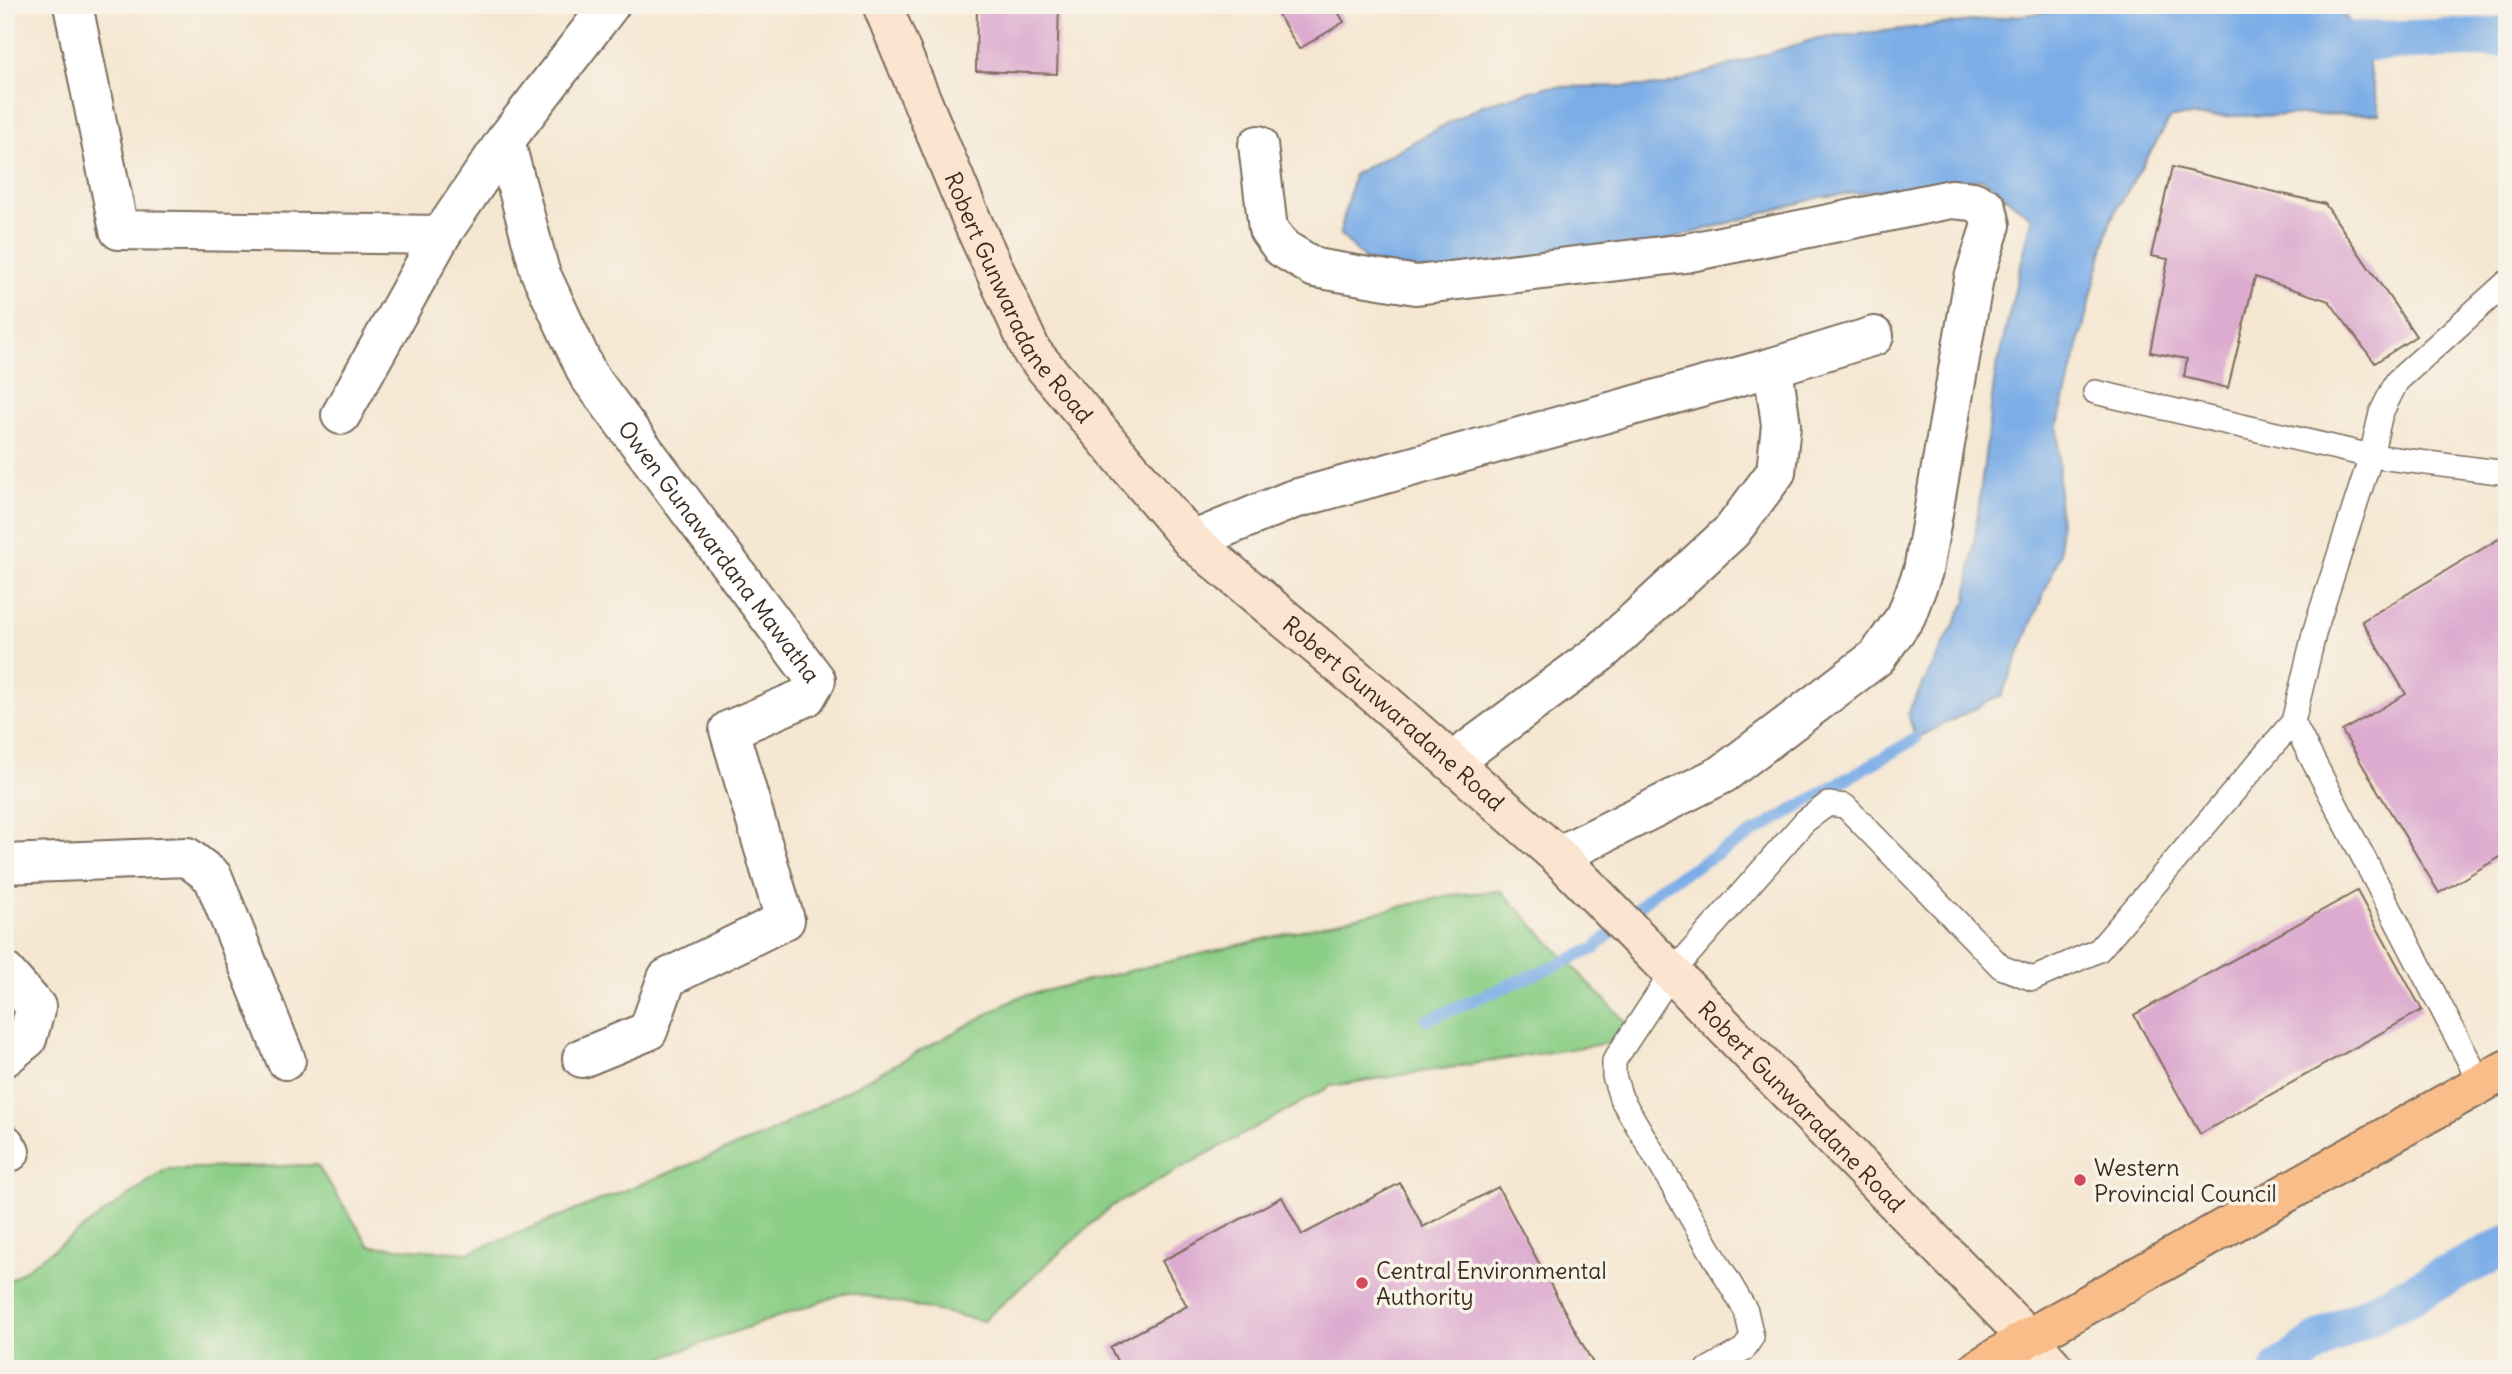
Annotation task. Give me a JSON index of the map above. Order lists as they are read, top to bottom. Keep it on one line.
{"streets":{"street":["Robert Gunwaradane Road","Owen Gunawardana Mawatha"]},"places":["Western Provincial Council","Central Environmental Authority"]}
